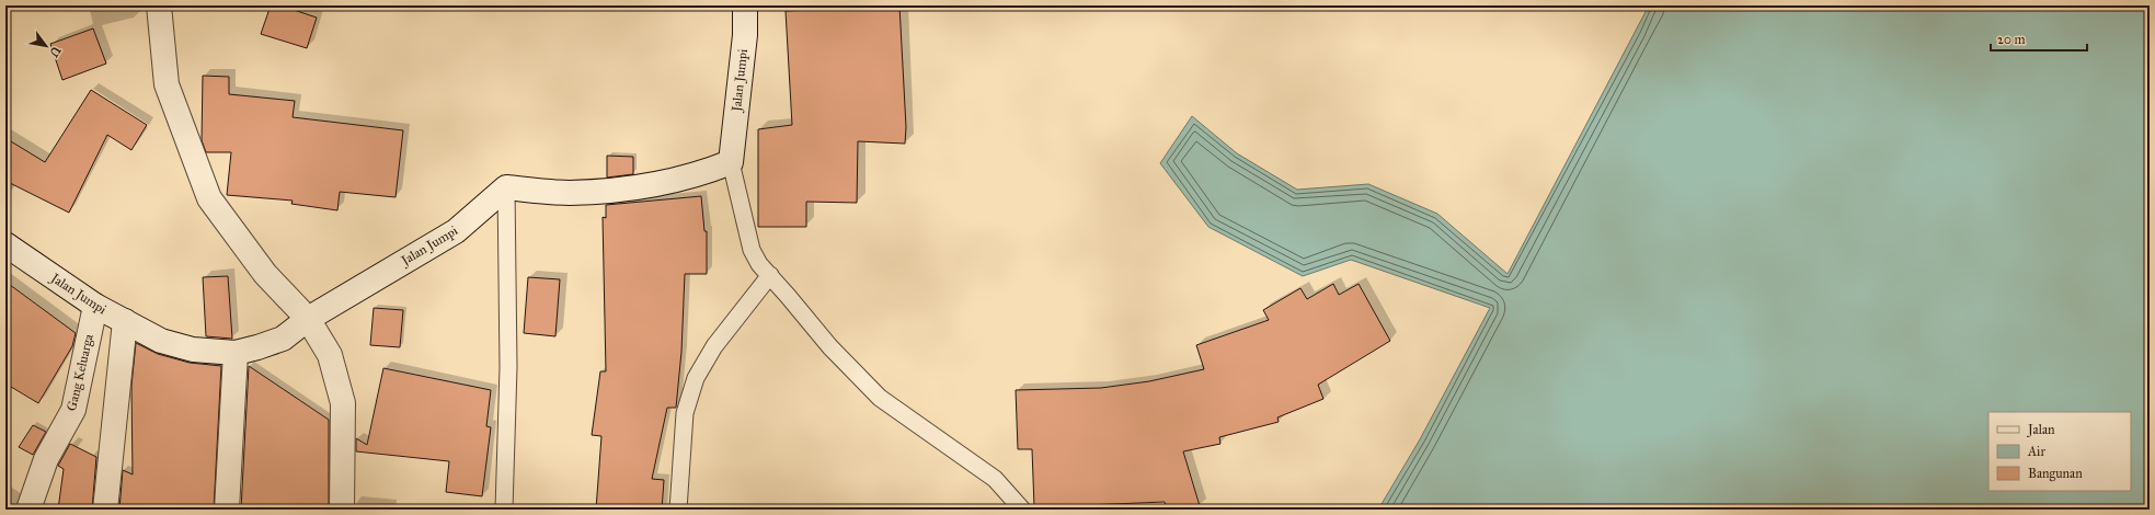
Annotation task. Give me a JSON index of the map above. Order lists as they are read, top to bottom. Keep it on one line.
{"streets":{"street":["Jalan Jumpi","Gang Keluarga"]},"crossings":[["Jalan Jumpi","Gang Keluarga"]],"legend":["Jalan","Air","Bangunan"],"scale_bar":"20 m","north":"bottom right"}
